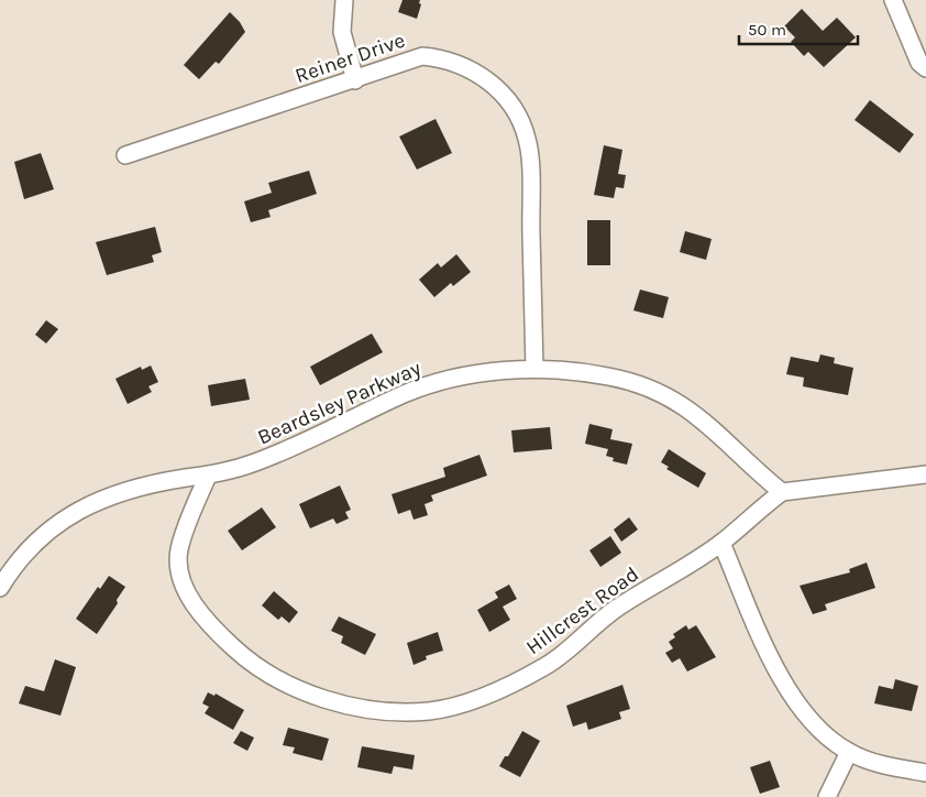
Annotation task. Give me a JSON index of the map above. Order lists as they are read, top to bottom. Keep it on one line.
{"streets":{"street":["Reiner Drive","Beardsley Parkway","Hillcrest Road"]},"crossings":[["Reiner Drive","Beardsley Parkway"],["Beardsley Parkway","Hillcrest Road"]],"scale_bar":"50 m"}
